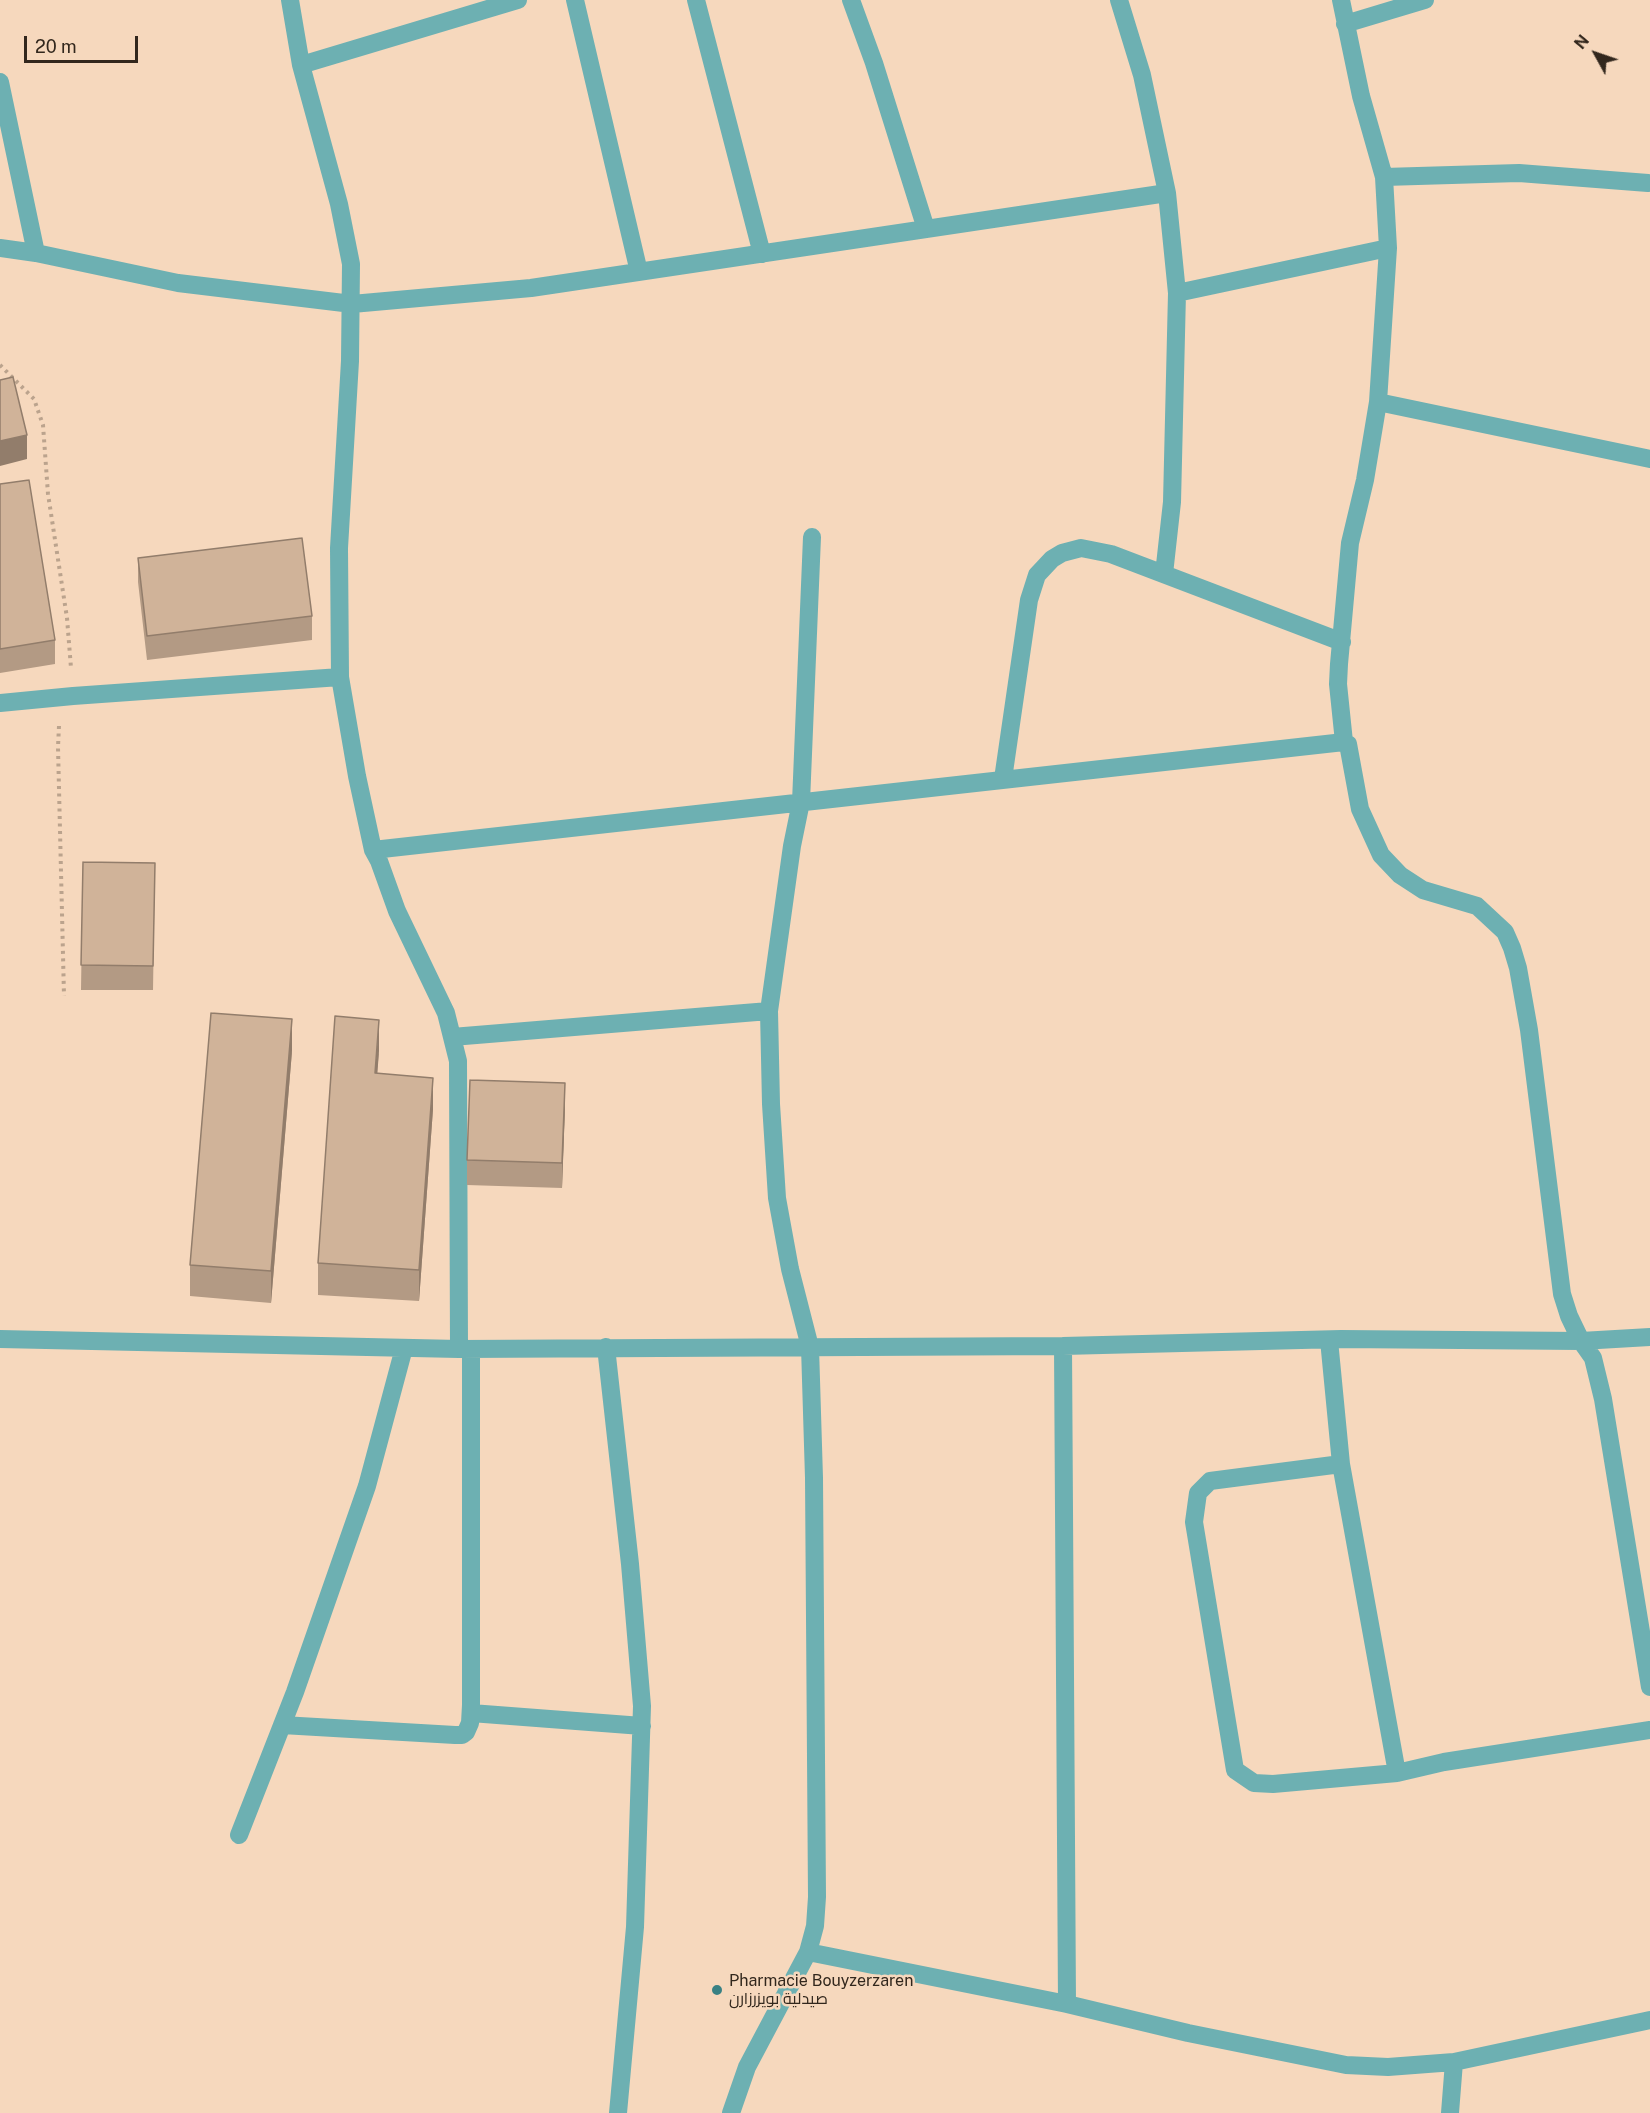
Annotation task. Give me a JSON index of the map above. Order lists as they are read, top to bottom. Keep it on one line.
{"places":["Pharmacie Bouyzerzaren صيدلية بويزرزارن"],"scale_bar":"20 m","north":"top left"}
